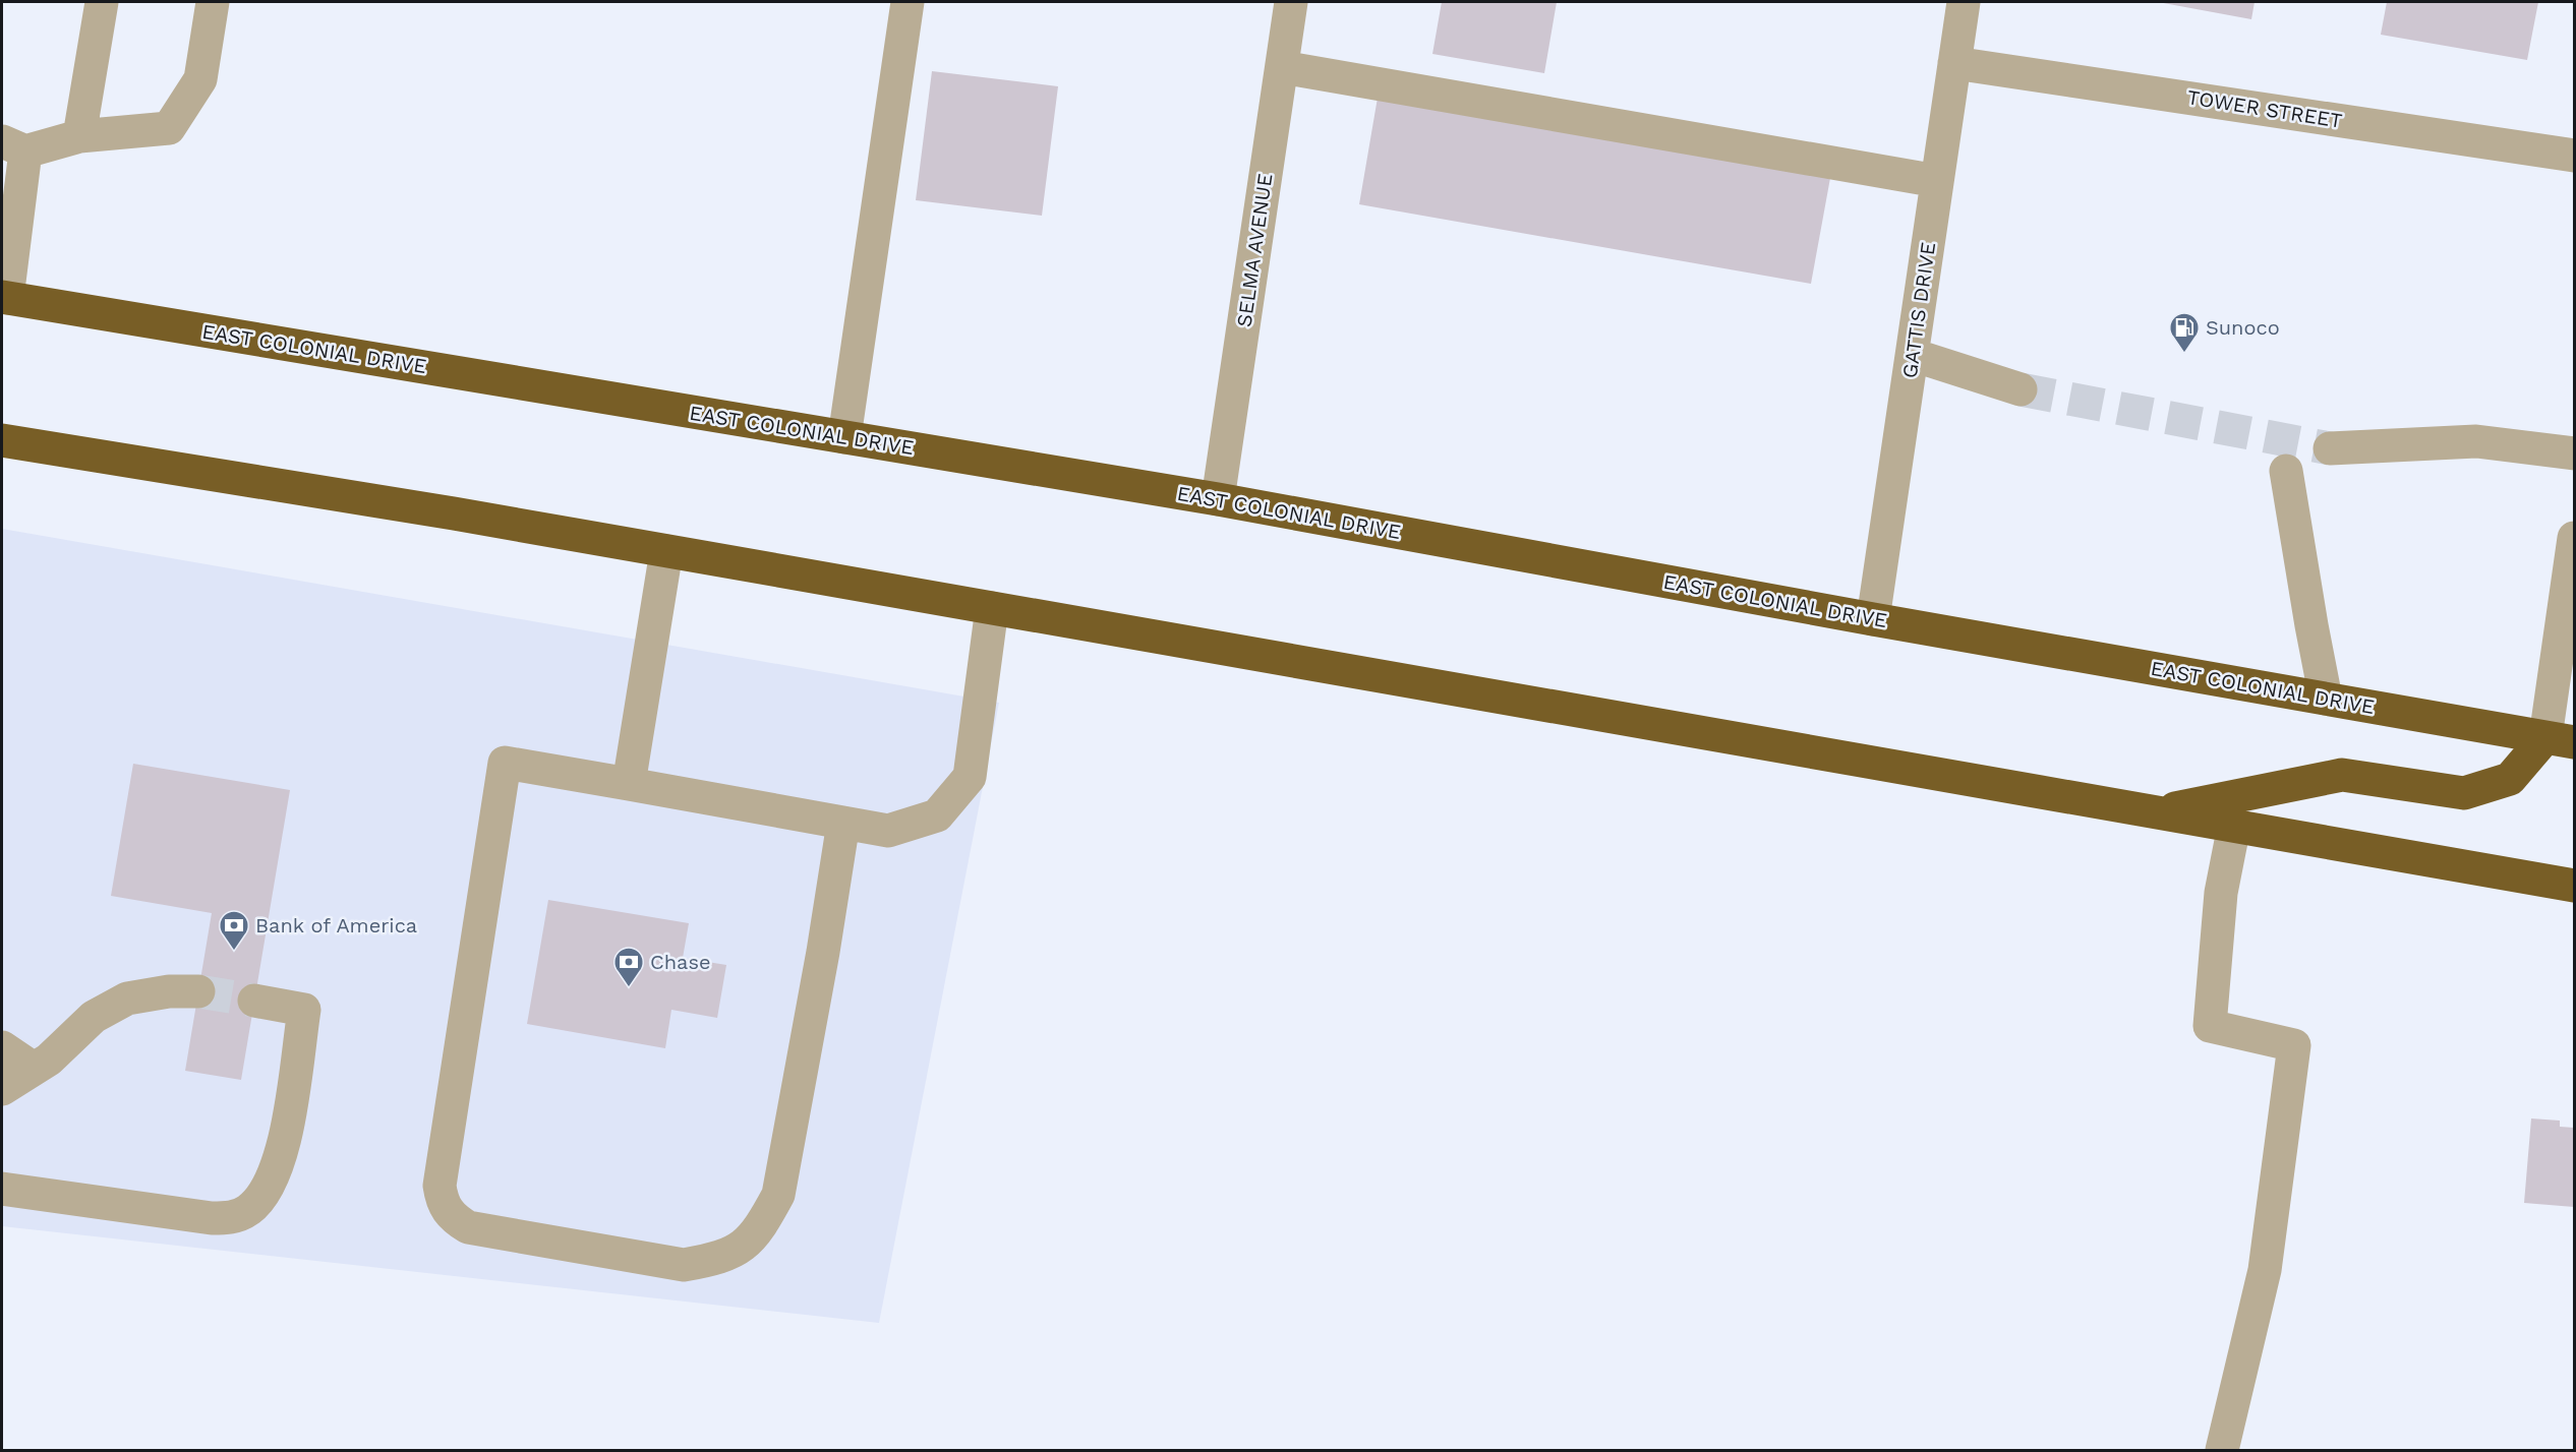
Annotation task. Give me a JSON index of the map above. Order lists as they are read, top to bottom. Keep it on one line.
{"streets":{"highway":["EAST COLONIAL DRIVE"],"street":["TOWER STREET","SELMA AVENUE","GATTIS DRIVE"]},"crossings":[["TOWER STREET","GATTIS DRIVE"],["SELMA AVENUE","EAST COLONIAL DRIVE"],["GATTIS DRIVE","EAST COLONIAL DRIVE"]],"places":{"fuel station":["Sunoco"],"bank":["Bank of America","Chase"]}}
